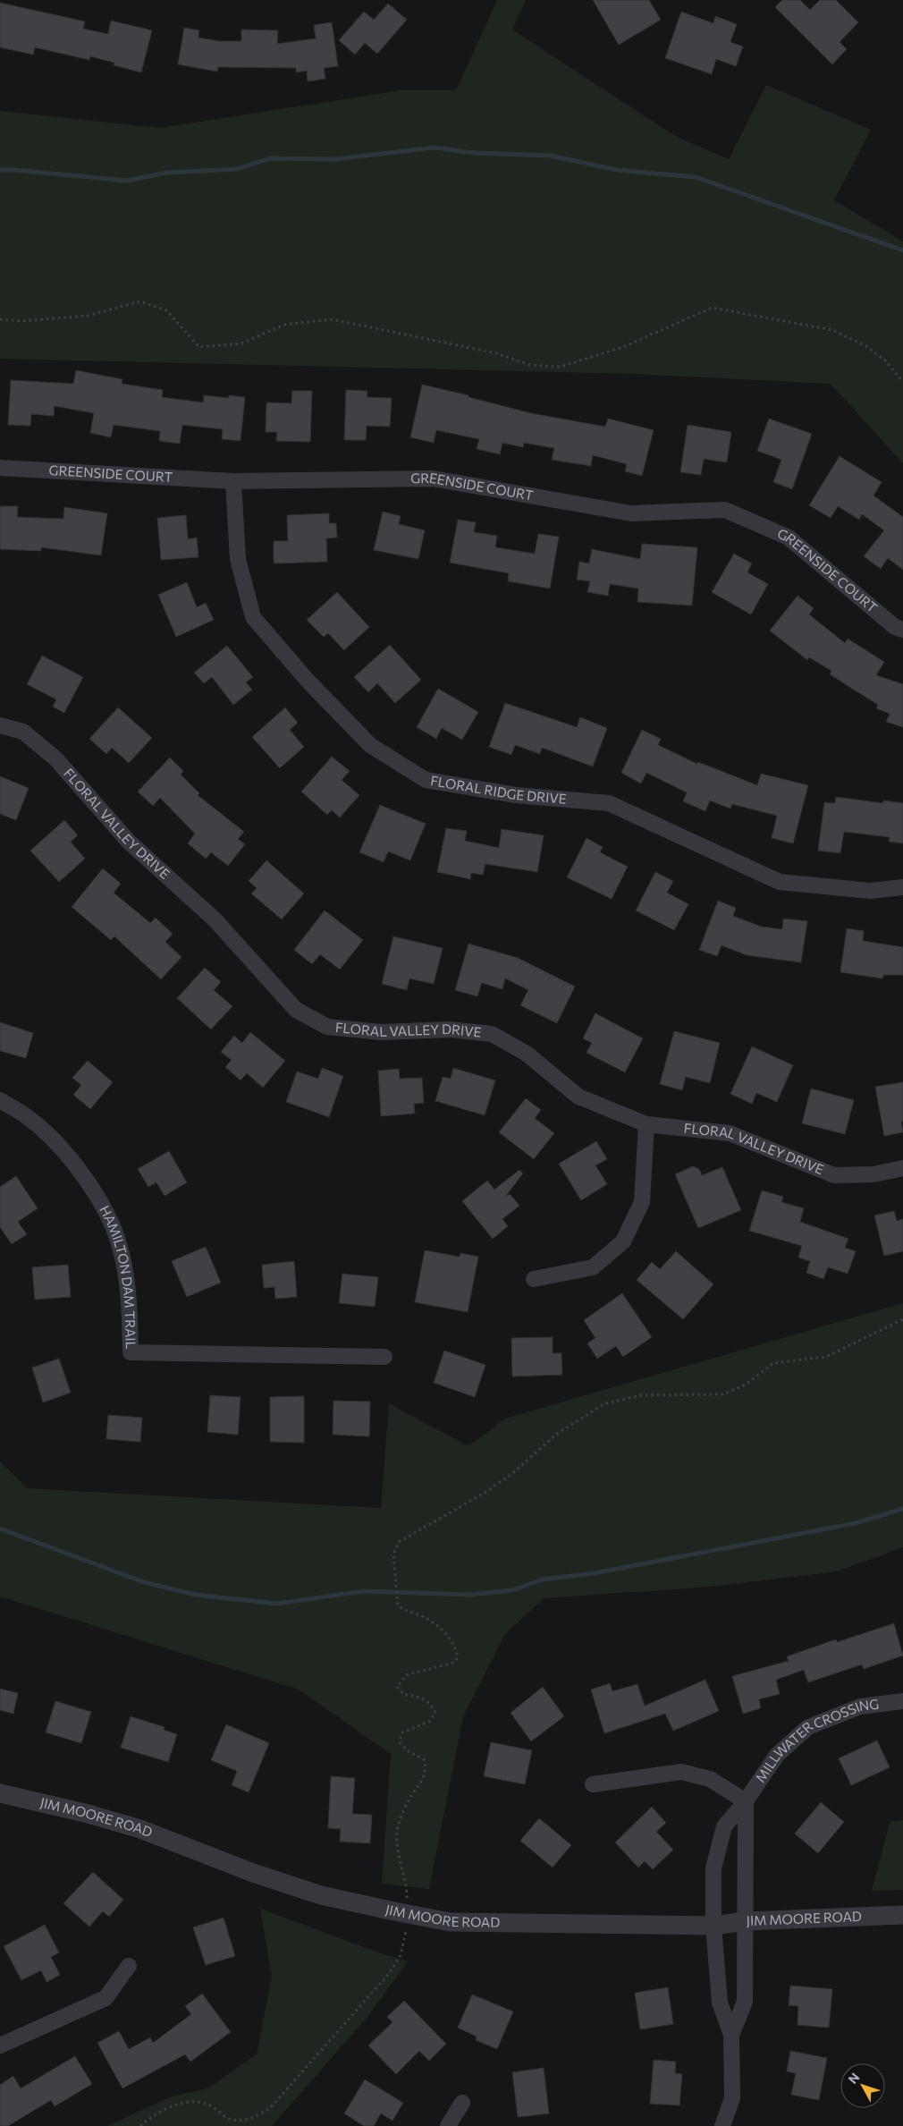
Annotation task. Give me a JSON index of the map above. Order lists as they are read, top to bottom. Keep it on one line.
{"streets":{"street":["GREENSIDE COURT","FLORAL RIDGE DRIVE","FLORAL VALLEY DRIVE","HAMILTON DAM TRAIL","MILLWATER CROSSING","JIM MOORE ROAD"]},"crossings":[["GREENSIDE COURT","FLORAL RIDGE DRIVE"],["MILLWATER CROSSING","JIM MOORE ROAD"]],"north":"top left"}
